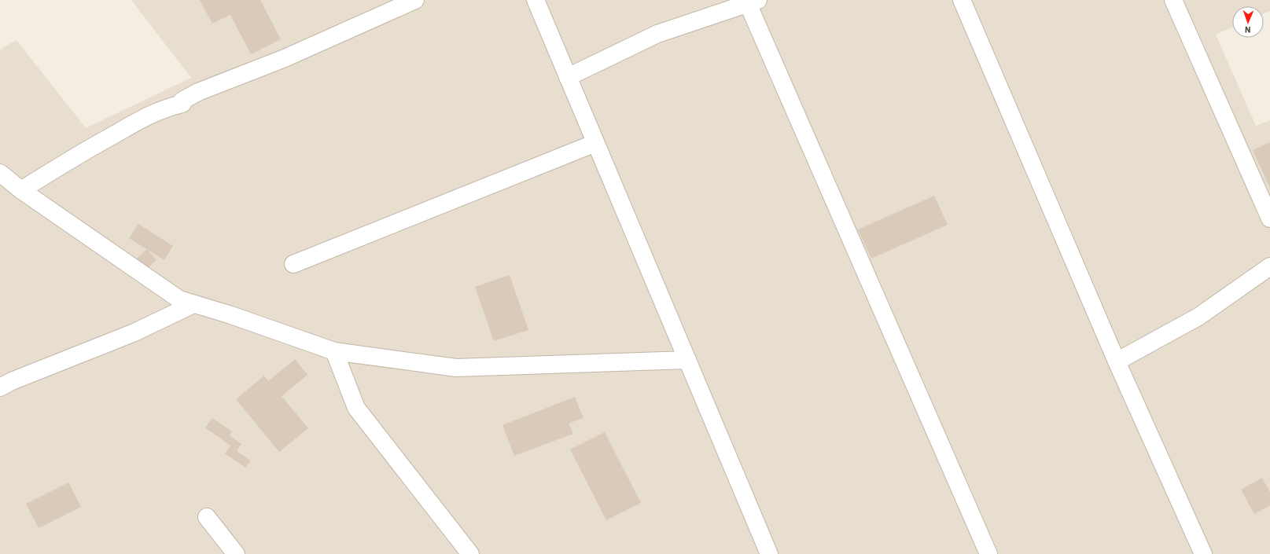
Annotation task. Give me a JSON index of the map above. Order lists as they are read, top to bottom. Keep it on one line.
{"north":"bottom"}
